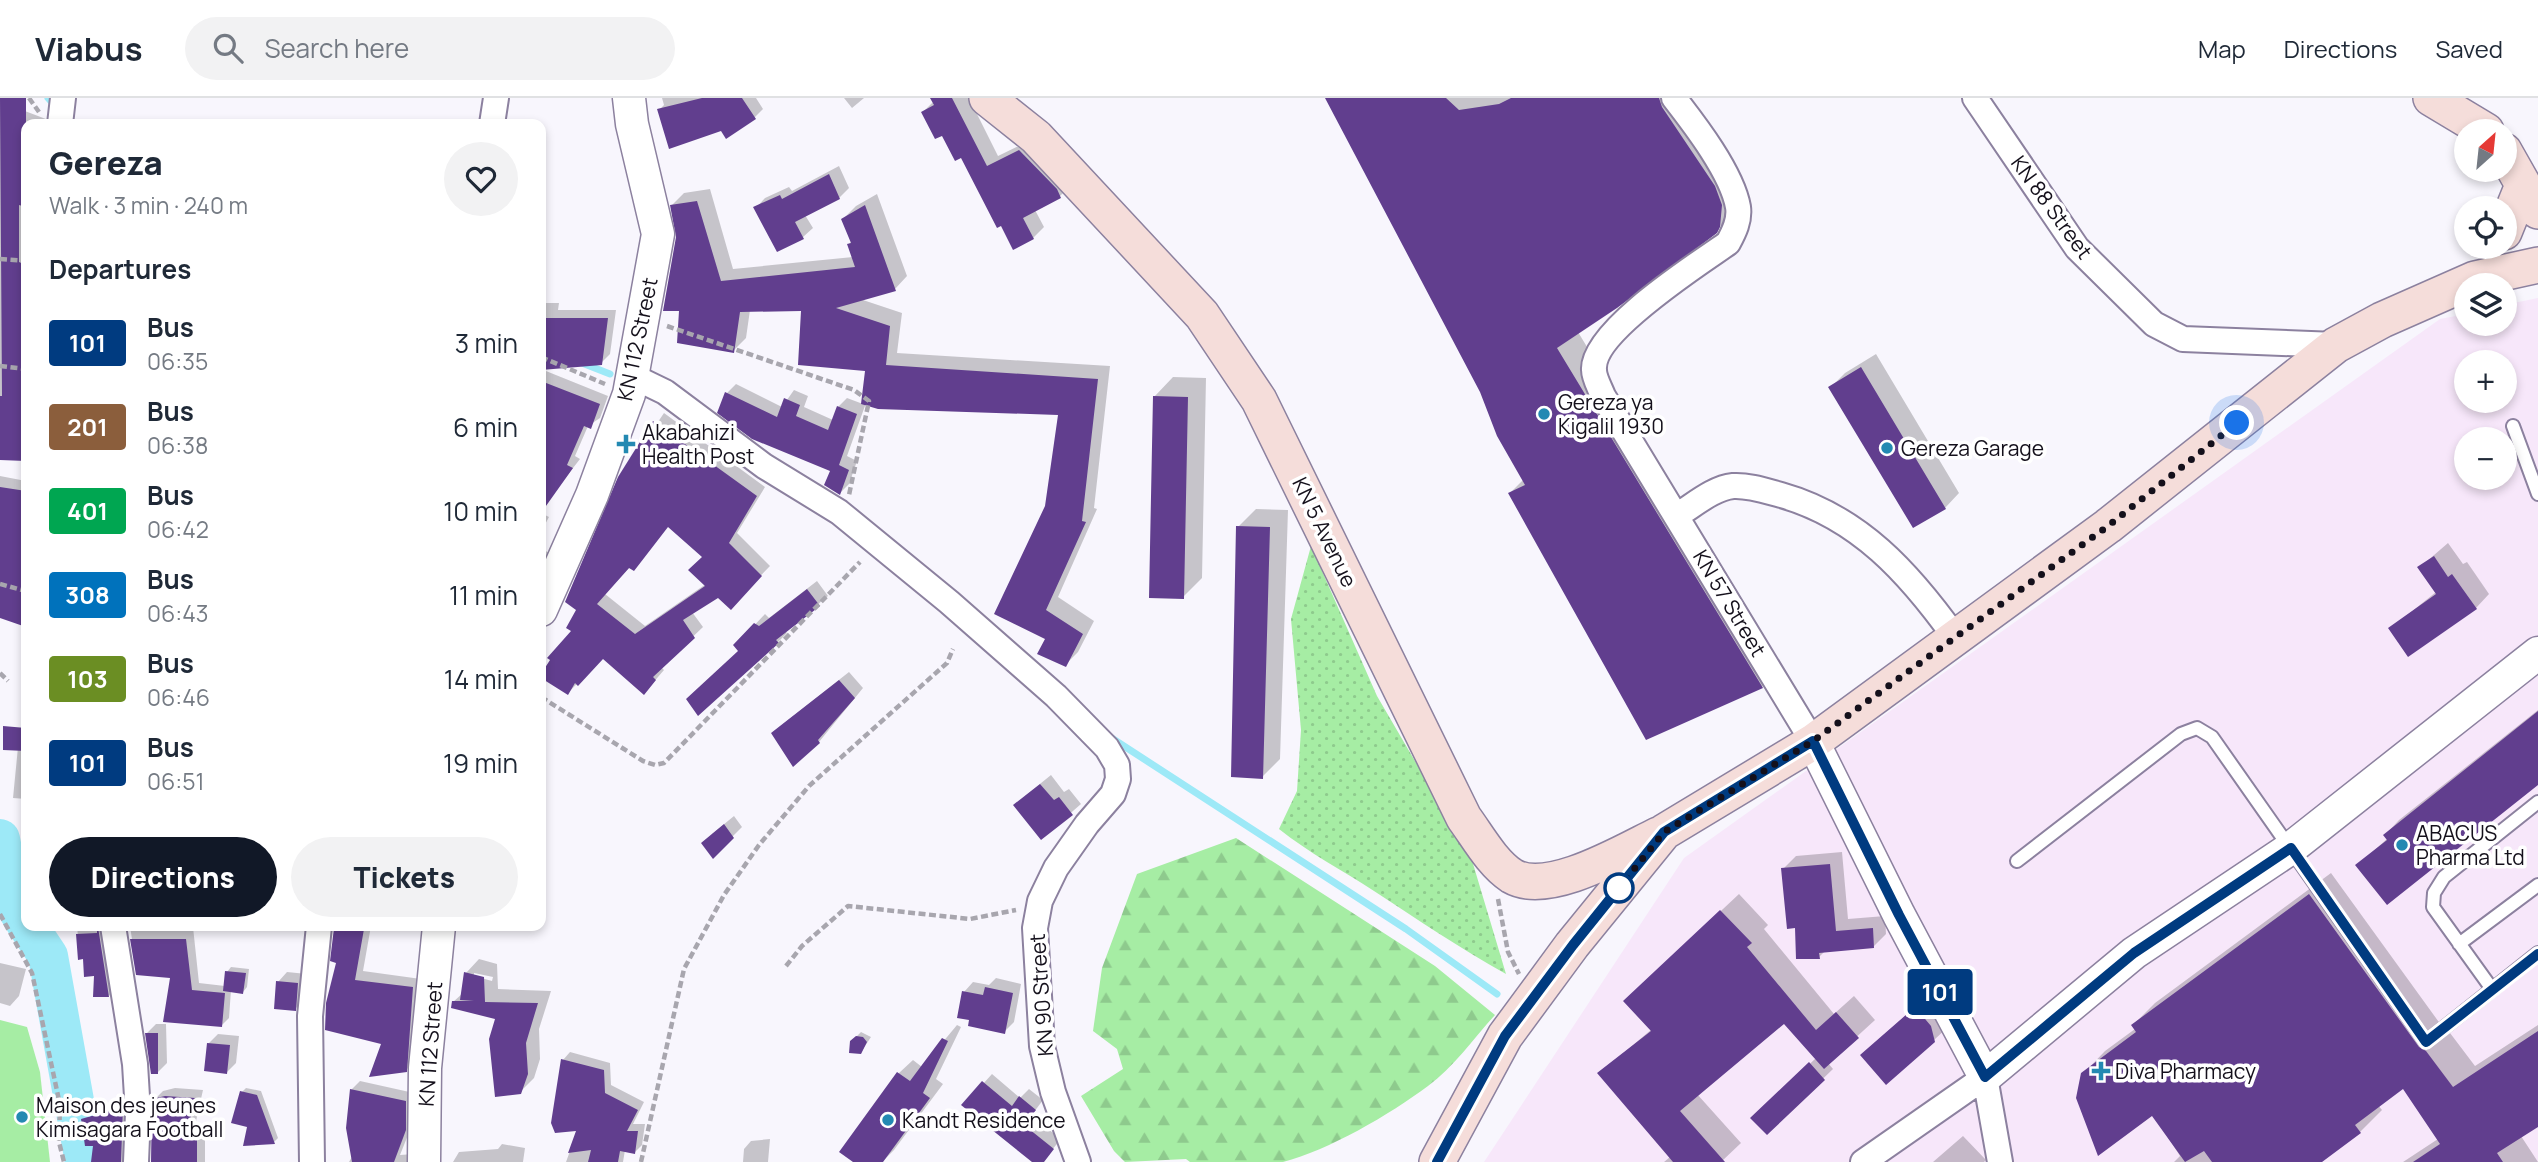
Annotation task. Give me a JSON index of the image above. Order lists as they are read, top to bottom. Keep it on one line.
{"streets":{"main road":["KN 5 Avenue"],"street":["KN 88 Street","KN 112 Street","KN 57 Street","KN 90 Street"]},"crossings":[["KN 112 Street","KN 90 Street"]],"places":{"other":["Gereza ya KigaliI 1930","Gereza Garage","ABACUS Pharma Ltd","Maison des jeunes Kimisagara Football","Kandt Residence"],"health":["Akabahizi Health Post","Diva Pharmacy"]},"lines":["bus line 101"],"north":"top right","page":{"header":"Viabus","search":"Search here","nav":["Map","Directions","Saved"],"on_map":"101","map_buttons":["+","−"],"heading":[["Gereza","Walk · 3 min · 240 m"],"Departures"],"list":[{"mark":"101","name":"Bus","note":"06:35","value":"3 min"},{"mark":"201","name":"Bus","note":"06:38","value":"6 min"},{"mark":"401","name":"Bus","note":"06:42","value":"10 min"},{"mark":"308","name":"Bus","note":"06:43","value":"11 min"},{"mark":"103","name":"Bus","note":"06:46","value":"14 min"},{"mark":"101","name":"Bus","note":"06:51","value":"19 min"}],"buttons":["Directions","Tickets"]}}
